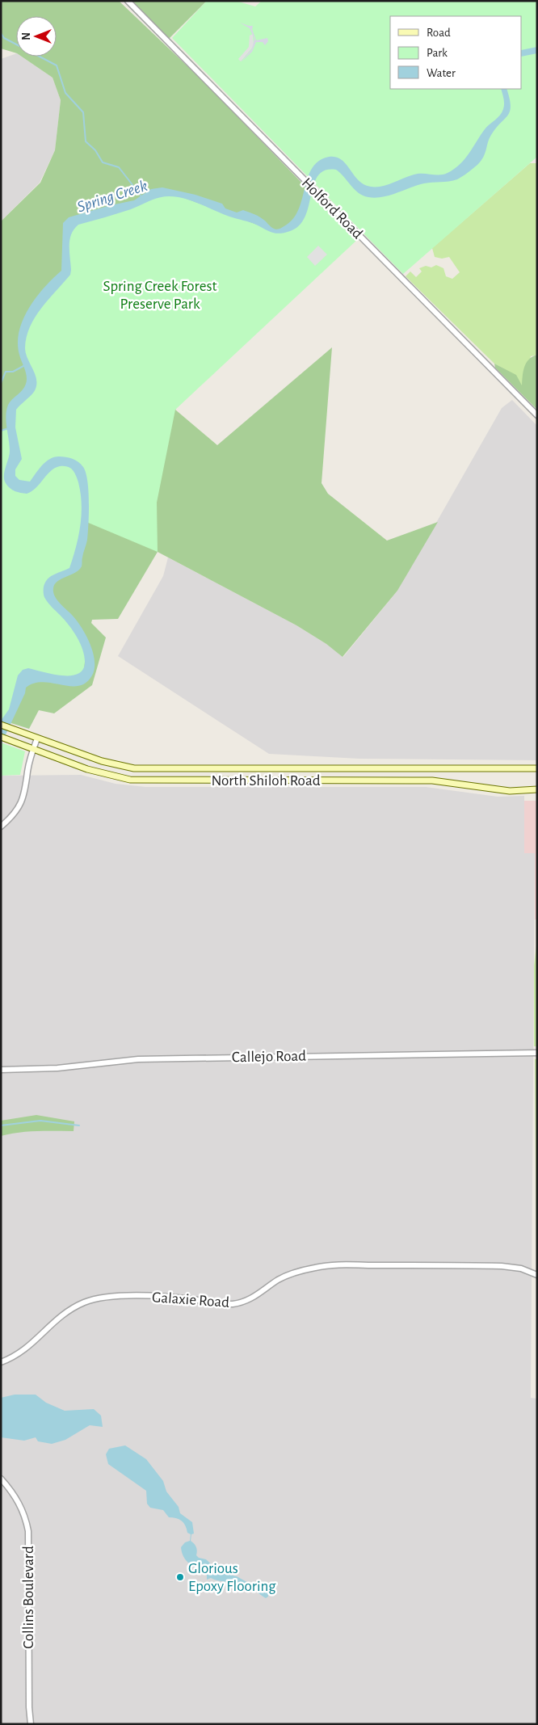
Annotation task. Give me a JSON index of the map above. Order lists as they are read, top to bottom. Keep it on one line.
{"streets":{"main road":["North Shiloh Road"],"street":["Holford Road","Callejo Road","Galaxie Road","Collins Boulevard"]},"water":["Spring Creek"],"parks":["Spring Creek Forest Preserve Park"],"places":["Glorious Epoxy Flooring"],"legend":["Road","Park","Water"],"north":"left"}
